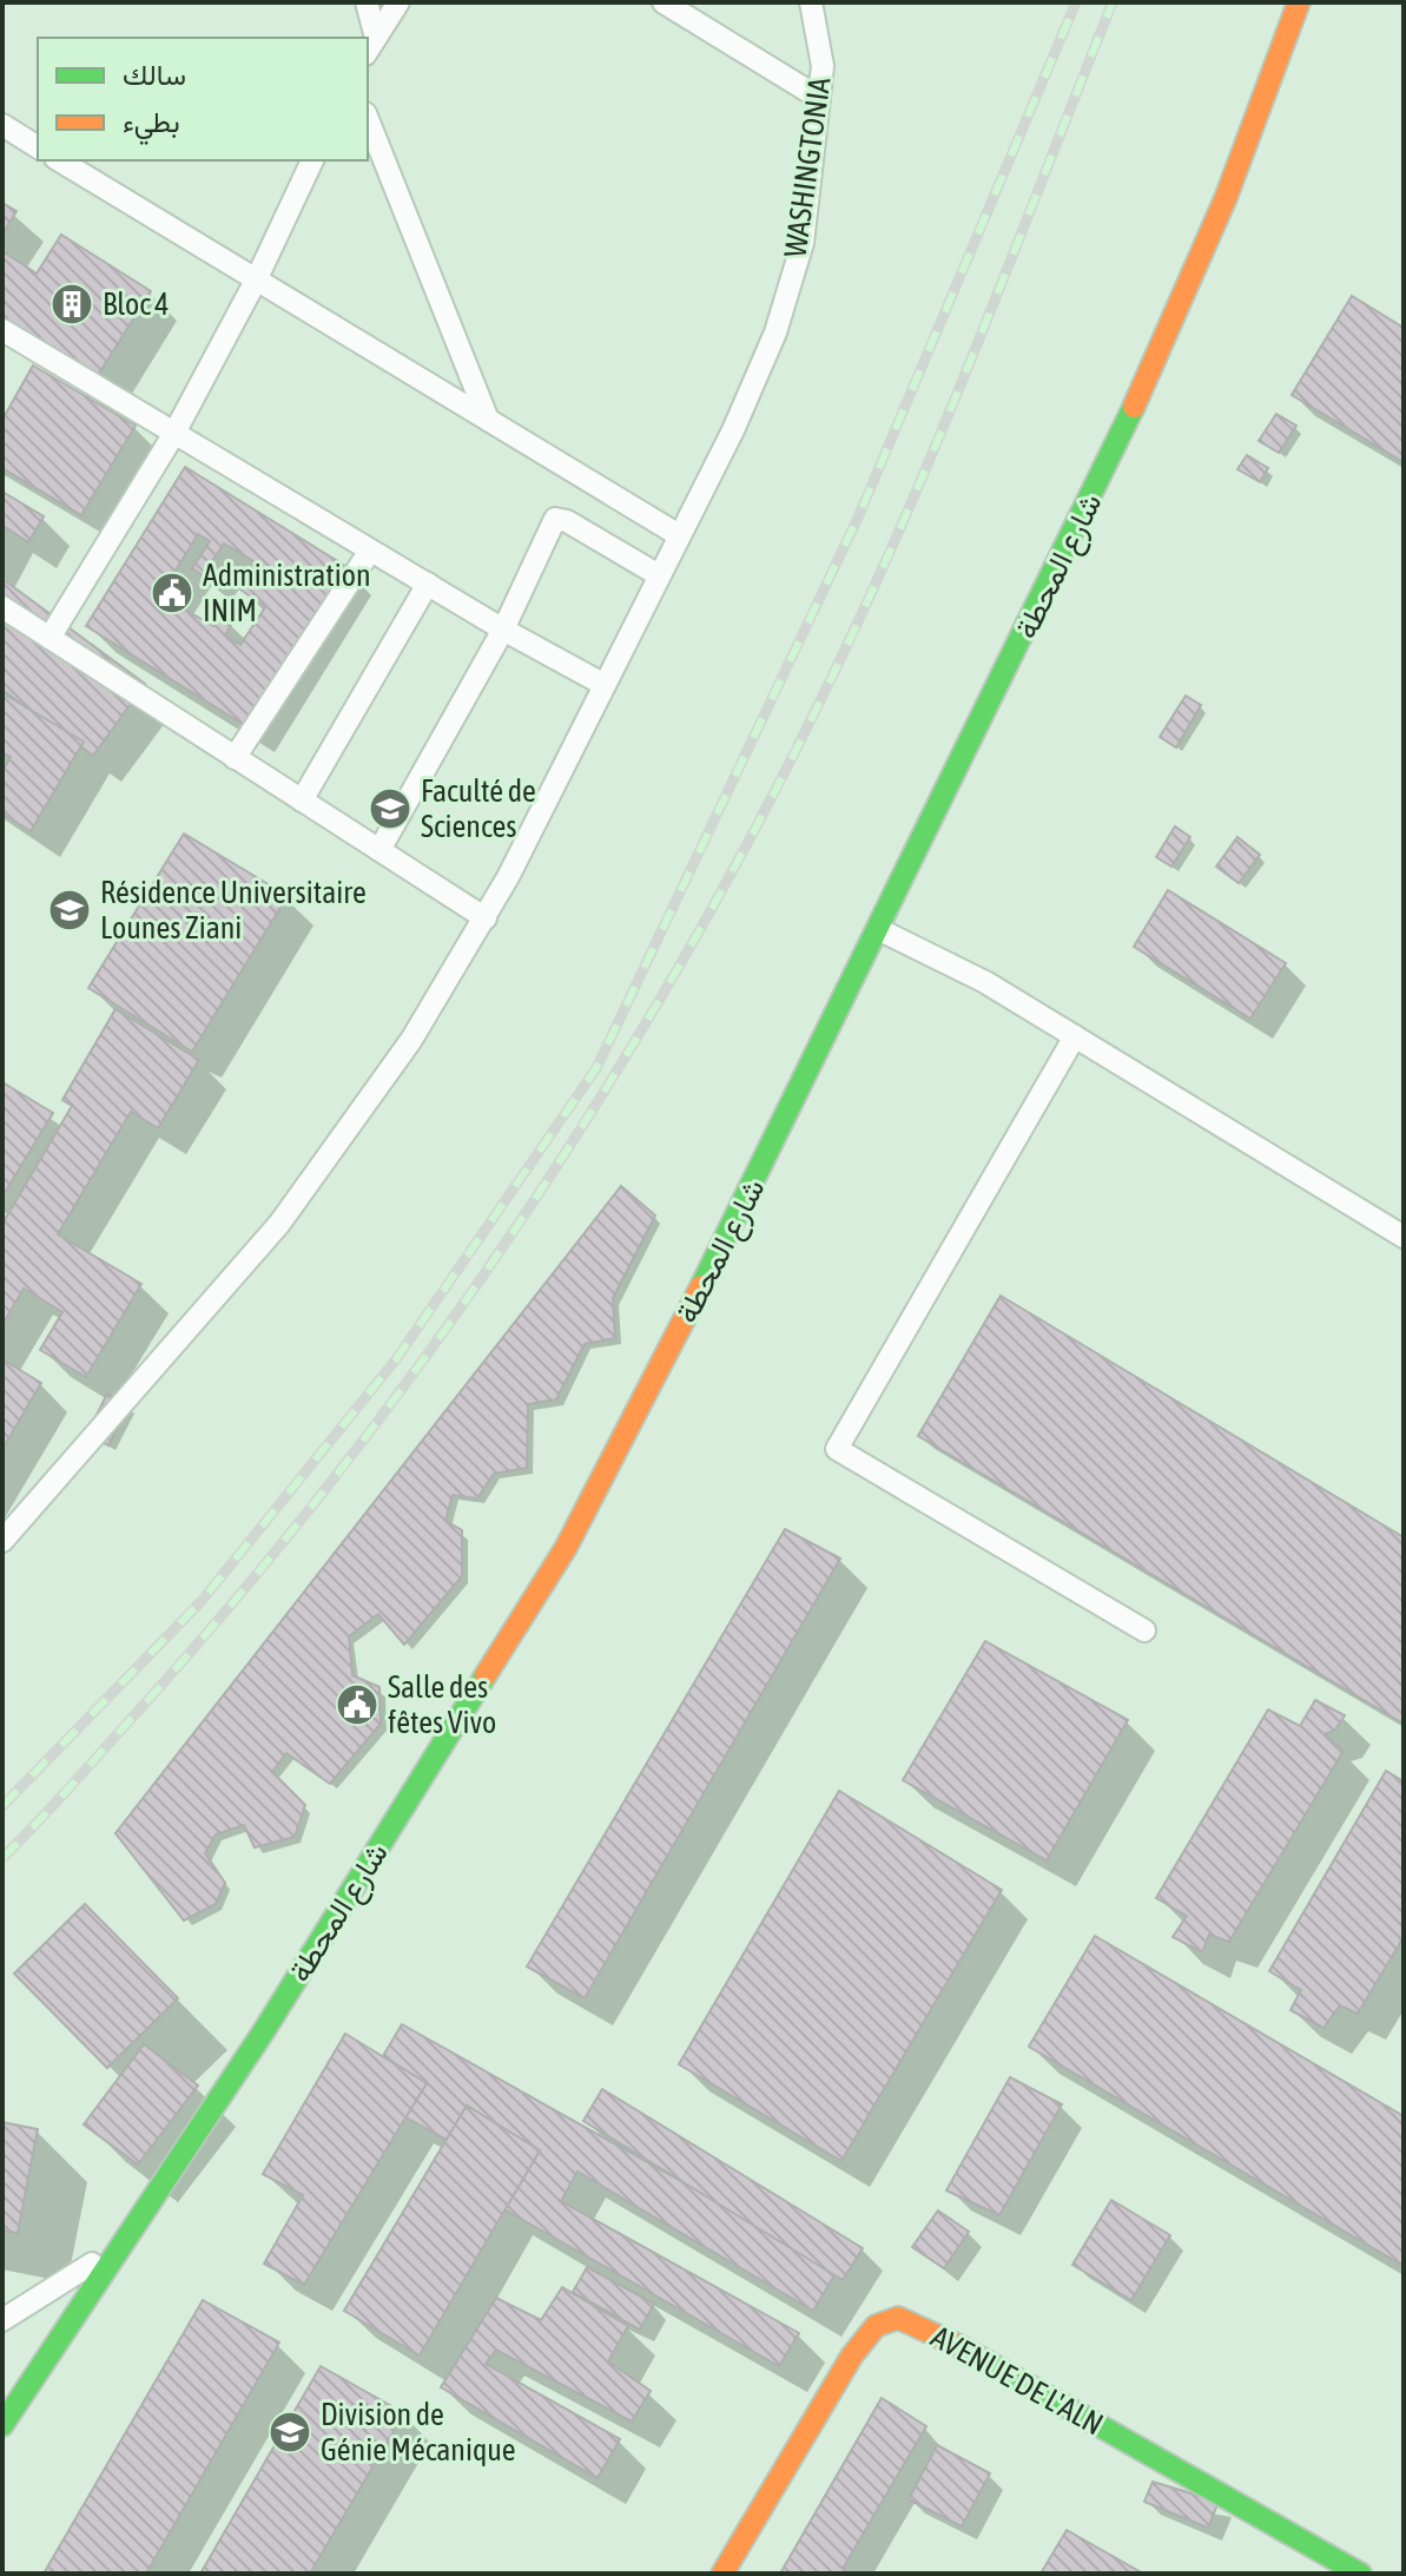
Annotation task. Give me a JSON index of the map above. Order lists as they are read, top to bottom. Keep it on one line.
{"streets":{"main road":["شارع المحطة","AVENUE DE L'ALN"],"lane":["WASHINGTONIA"]},"places":{"building":["Bloc 4"],"public building":["Administration INIM","Salle des fêtes Vivo"],"school or university":["Faculté de Sciences","Résidence Universitaire Lounes Ziani","Division de Génie Mécanique"]},"legend":["سالك","بطيء"]}
